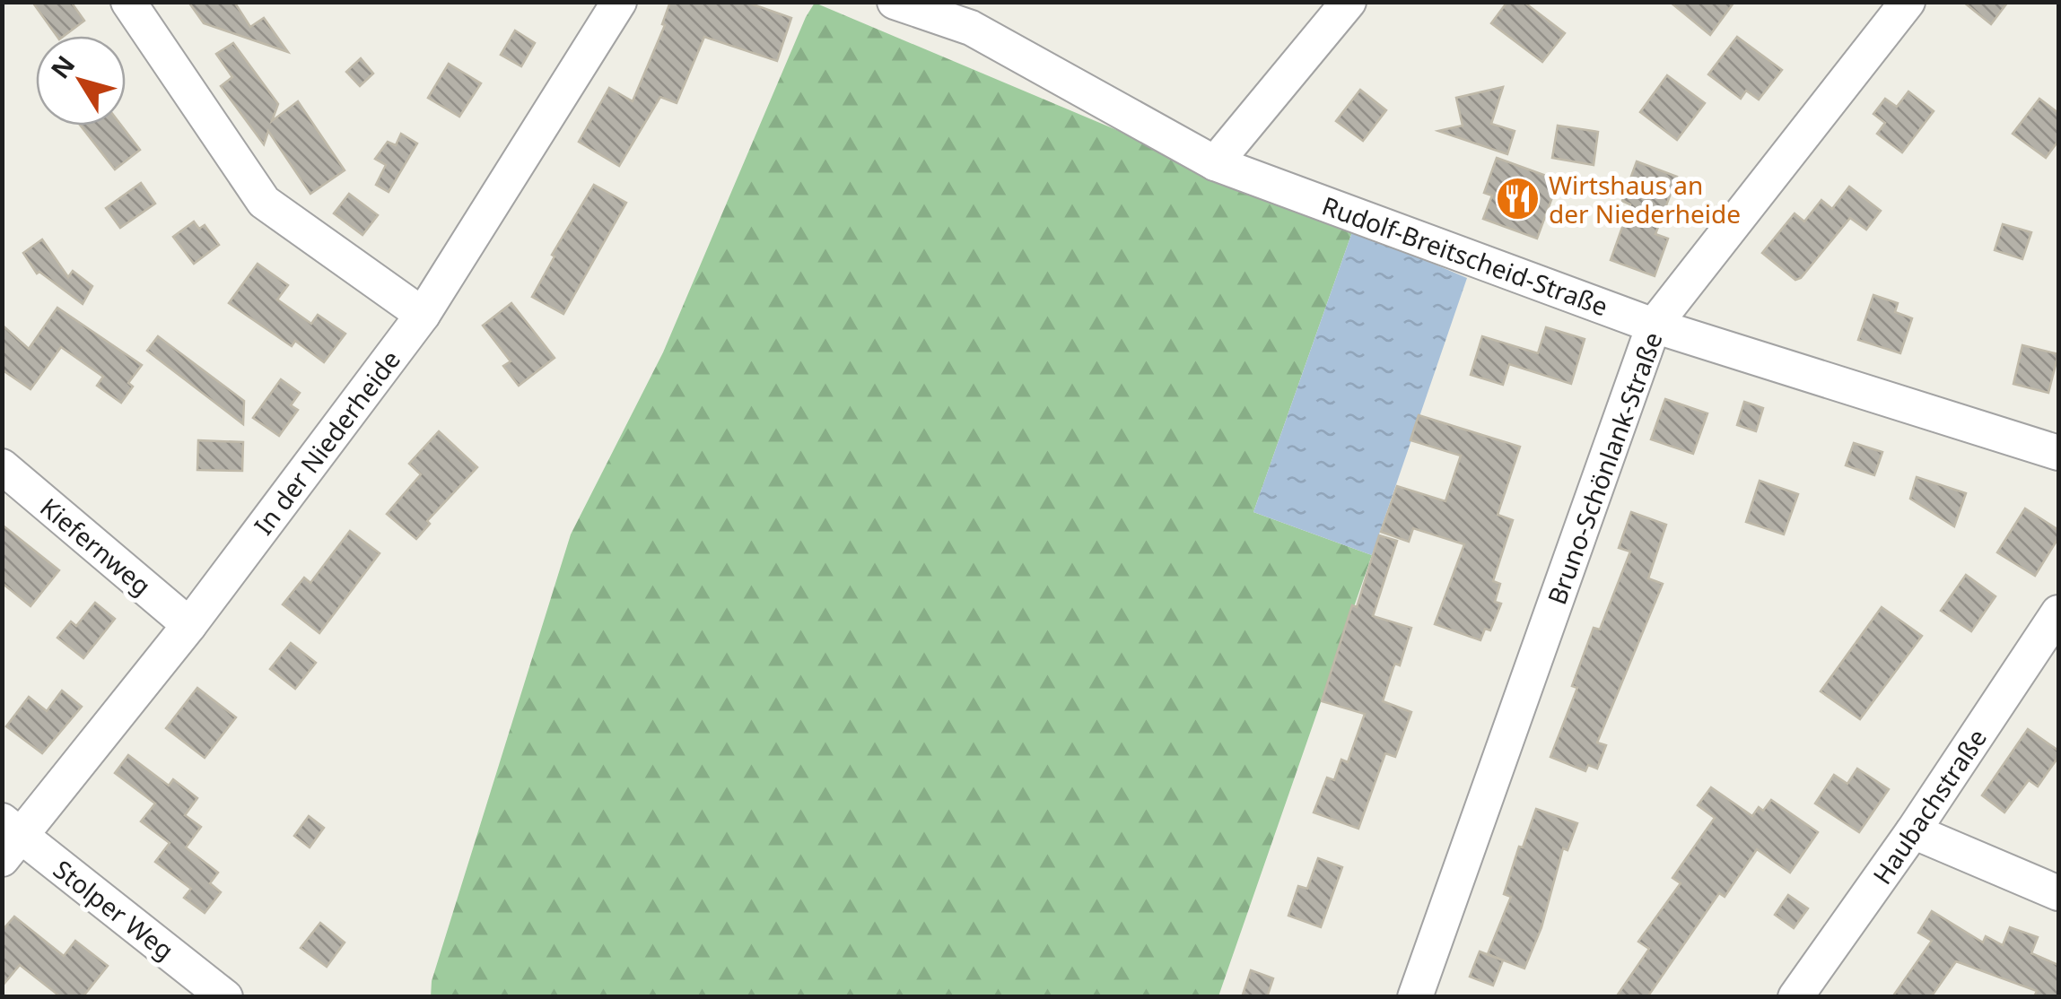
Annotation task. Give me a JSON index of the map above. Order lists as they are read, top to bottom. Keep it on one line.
{"streets":{"street":["Rudolf-Breitscheid-Straße","In der Niederheide","Bruno-Schönlank-Straße","Kiefernweg","Haubachstraße","Stolper Weg"]},"crossings":[["Rudolf-Breitscheid-Straße","Bruno-Schönlank-Straße"],["In der Niederheide","Kiefernweg"],["In der Niederheide","Stolper Weg"]],"places":{"restaurant":["Wirtshaus an der Niederheide"]},"north":"top left"}
